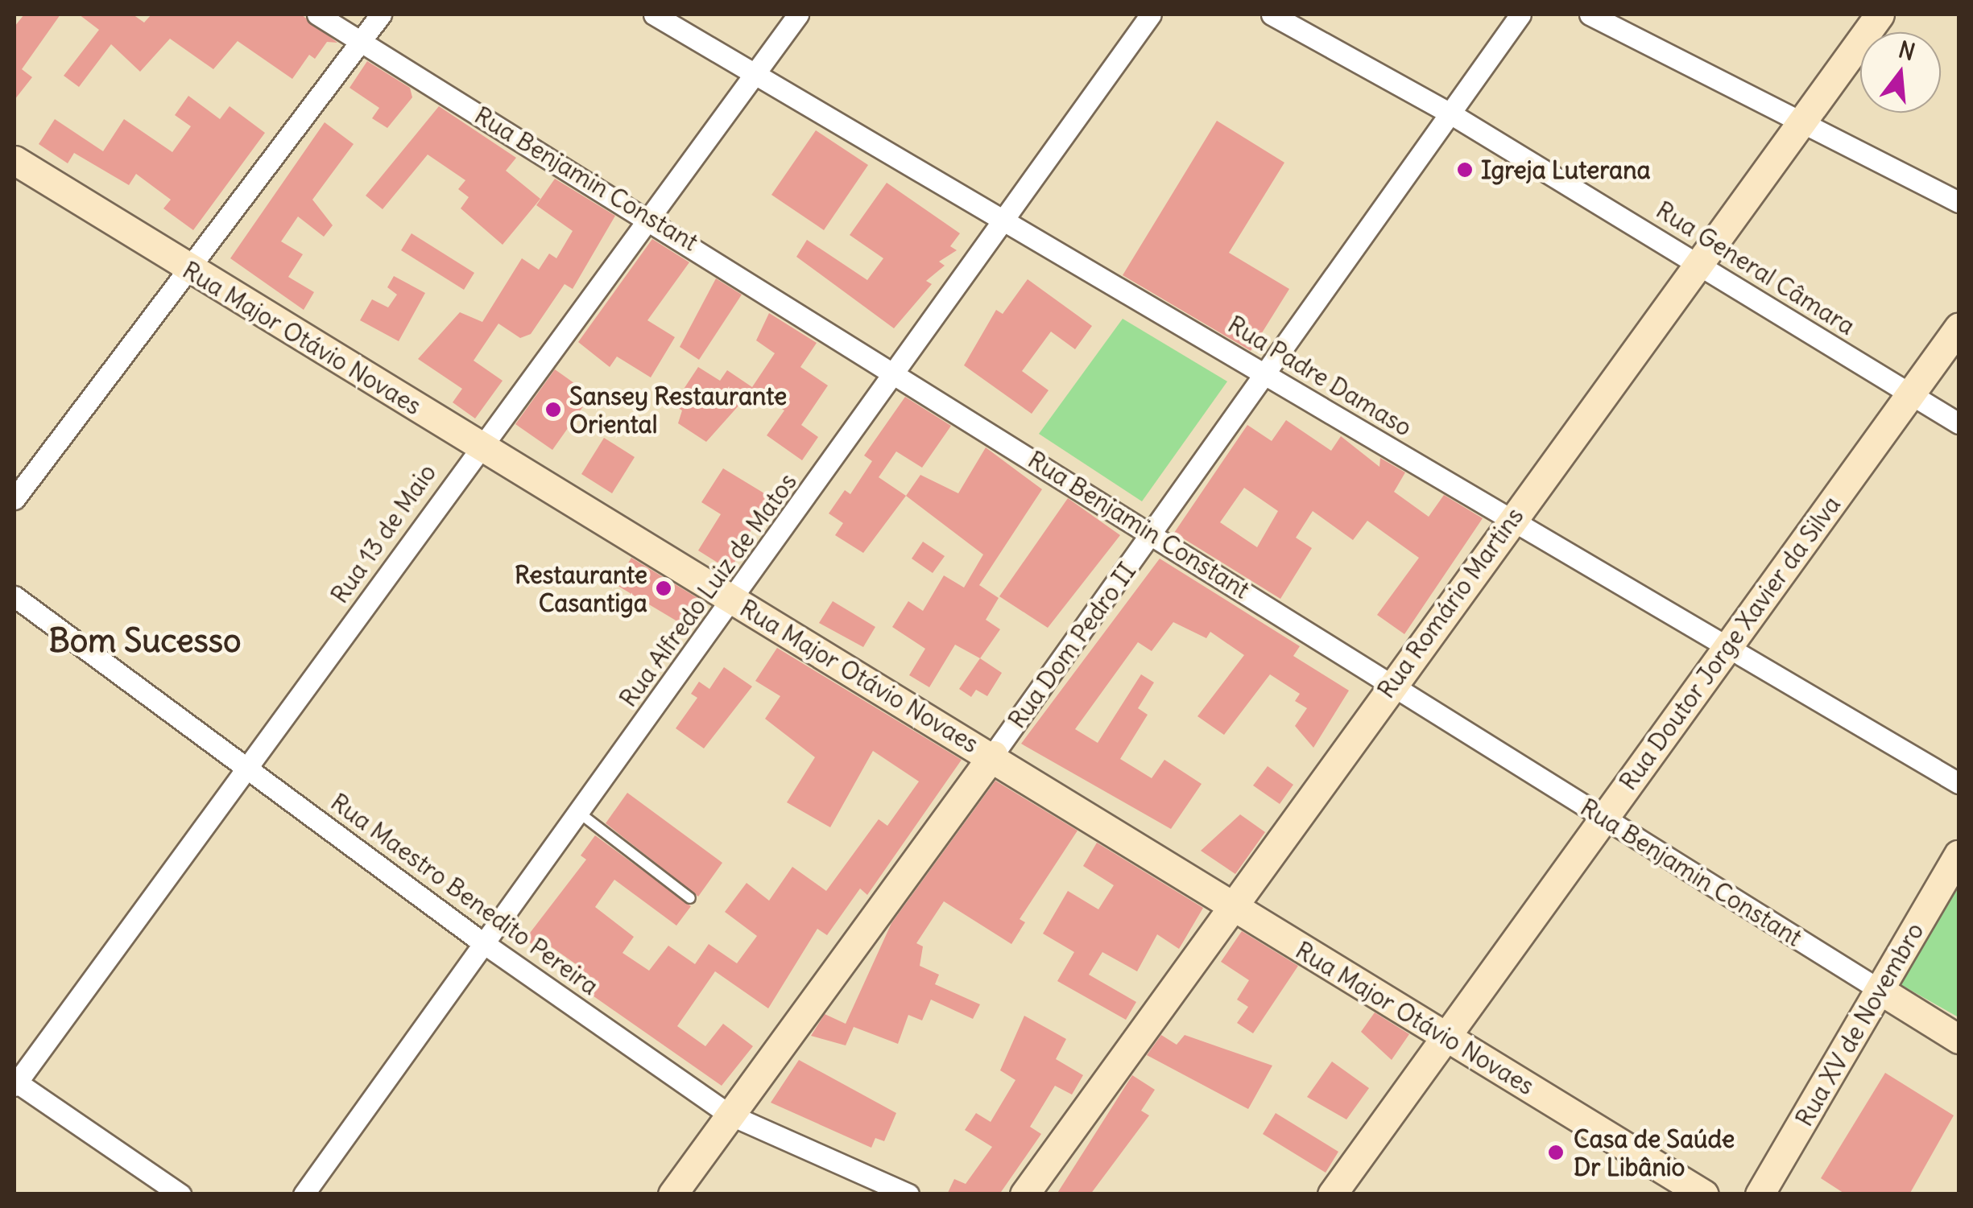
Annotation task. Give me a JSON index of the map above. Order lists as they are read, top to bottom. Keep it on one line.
{"streets":{"street":["Rua Benjamin Constant","Rua General Câmara","Rua Major Otávio Novaes","Rua Padre Damaso","Rua 13 de Maio","Rua Alfredo Luiz de Matos","Rua Romário Martins","Rua Doutor Jorge Xavier da Silva","Rua Dom Pedro II","Rua Maestro Benedito Pereira","Rua XV de Novembro"]},"crossings":[["Rua Benjamin Constant","Rua 13 de Maio"],["Rua Benjamin Constant","Rua Alfredo Luiz de Matos"],["Rua Benjamin Constant","Rua Romário Martins"],["Rua Benjamin Constant","Rua Doutor Jorge Xavier da Silva"],["Rua Benjamin Constant","Rua Dom Pedro II"],["Rua Benjamin Constant","Rua XV de Novembro"],["Rua General Câmara","Rua Romário Martins"],["Rua General Câmara","Rua Doutor Jorge Xavier da Silva"],["Rua General Câmara","Rua Dom Pedro II"],["Rua Major Otávio Novaes","Rua 13 de Maio"],["Rua Major Otávio Novaes","Rua Alfredo Luiz de Matos"],["Rua Major Otávio Novaes","Rua Romário Martins"],["Rua Major Otávio Novaes","Rua Doutor Jorge Xavier da Silva"],["Rua Major Otávio Novaes","Rua Dom Pedro II"],["Rua Padre Damaso","Rua 13 de Maio"],["Rua Padre Damaso","Rua Alfredo Luiz de Matos"],["Rua Padre Damaso","Rua Romário Martins"],["Rua Padre Damaso","Rua Doutor Jorge Xavier da Silva"],["Rua Padre Damaso","Rua Dom Pedro II"],["Rua 13 de Maio","Rua Maestro Benedito Pereira"],["Rua Alfredo Luiz de Matos","Rua Maestro Benedito Pereira"],["Rua Dom Pedro II","Rua Maestro Benedito Pereira"]],"districts":["Bom Sucesso"],"places":["Igreja Luterana","Sansey Restaurante Oriental","Restaurante Casantiga","Casa de Saúde Dr Libânio"],"north":"top"}
